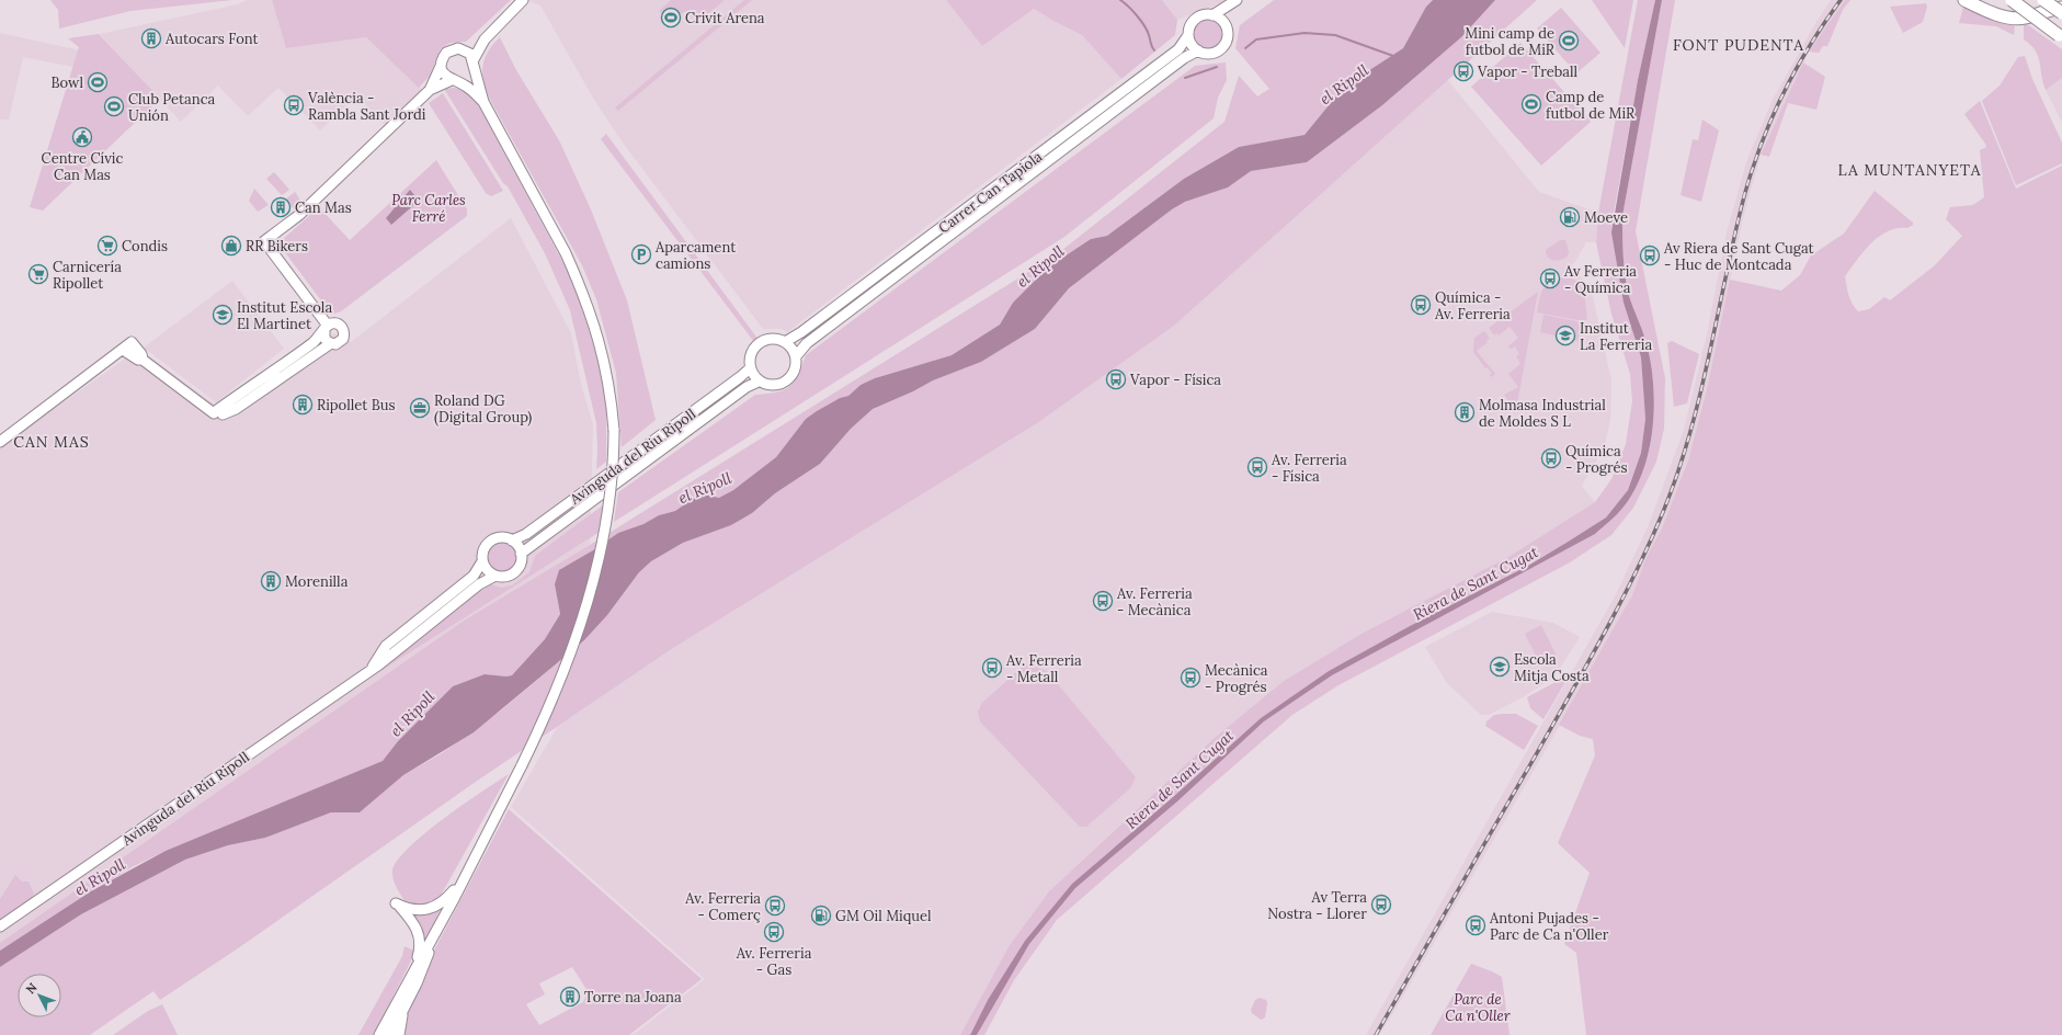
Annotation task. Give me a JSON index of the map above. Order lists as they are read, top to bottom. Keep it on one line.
{"streets":{"street":["Carrer Can Tapiola","Avinguda del Riu Ripoll"]},"crossings":[["Carrer Can Tapiola","Avinguda del Riu Ripoll"]],"districts":["FONT PUDENTA","LA MUNTANYETA","CAN MAS"],"water":["el Ripoll","Riera de Sant Cugat"],"parks":["Parc Carles Ferré","Parc de Ca n'Oller"],"places":{"sports":["Crivit Arena","Mini camp de futbol de MiR","Bowl","Camp de futbol de MiR","Club Petanca Unión"],"building":["Autocars Font","Can Mas","Ripollet Bus","Molmasa Industrial de Moldes S L","Morenilla","Torre na Joana"],"bus stop":["Vapor - Treball","València - Rambla Sant Jordi","Av Riera de Sant Cugat - Huc de Montcada","Av Ferreria - Química","Química - Av. Ferreria","Vapor - Física","Química - Progrés","Av. Ferreria - Física","Av. Ferreria - Mecànica","Av. Ferreria - Metall","Mecànica - Progrés","Av Terra Nostra - Llorer","Av. Ferreria - Comerç","Antoni Pujades - Parc de Ca n'Oller","Av. Ferreria - Gas"],"public building":["Centre Cívic Can Mas"],"fuel station":["Moeve","GM Oil Miquel"],"supermarket":["Condis","Carnicería Ripollet"],"shop":["RR Bikers"],"parking":["Aparcament camions"],"school or university":["Institut Escola El Martinet","Institut La Ferreria","Escola Mitja Costa"],"office":["Roland DG (Digital Group)"]},"north":"top left"}
